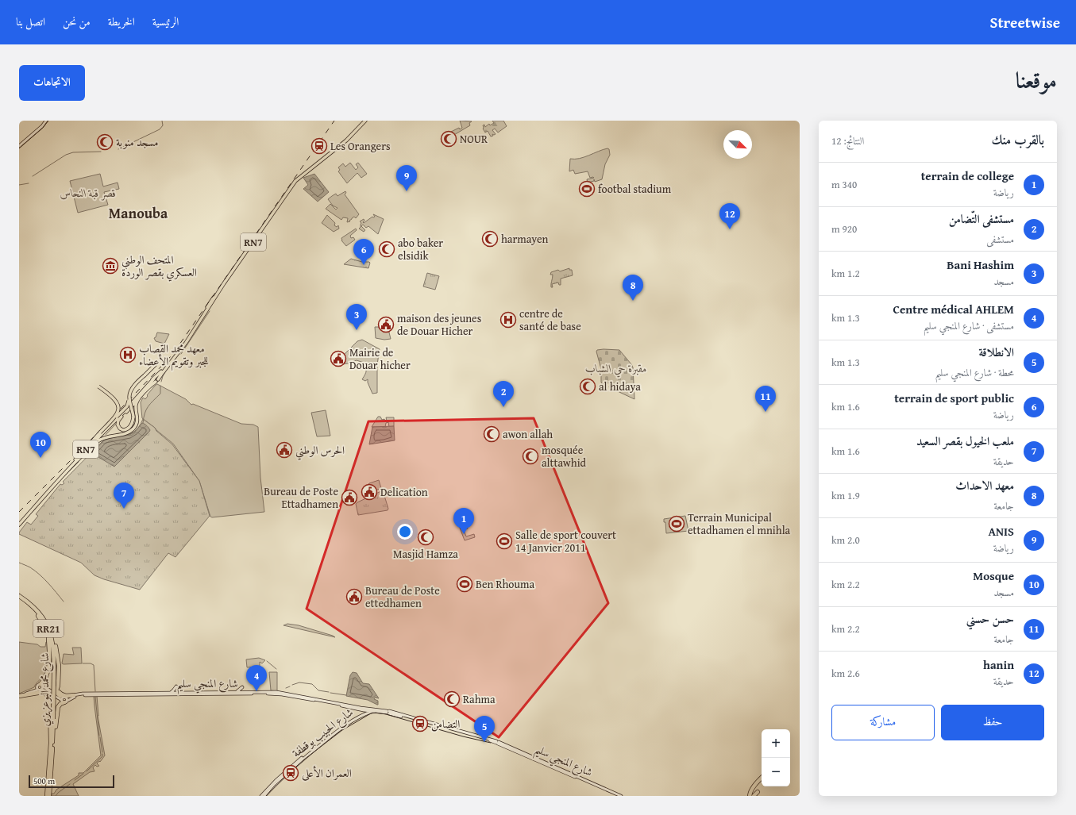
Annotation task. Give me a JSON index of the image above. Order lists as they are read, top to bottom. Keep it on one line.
{"streets":{"highway":["RR21","شارع محمد البوعزيزي"],"main road":["RN7","شارع المنجي سليم","شارع الحبيب بوقطفة"]},"crossings":[["شارع المنجي سليم","شارع الحبيب بوقطفة"]],"districts":["Manouba"],"parks":["قصر قبة النحاس","مقبرة حي الشباب"],"places":{"mosque":["NOUR","مسجد منوبة","harmayen","abo baker elsidik","al hidaya","awon allah","mosquée alttawhid","Masjid Hamza","Rahma"],"station":["Les Orangers","التضامن","العمران الأعلى"],"sports":["footbal stadium","Terrain Municipal ettadhamen el mnihla","Salle de sport couvert 14 Janvier 2011","Ben Rhouma"],"museum":["المتحف الوطني العسكري بقصر الوردة"],"hospital":["centre de santé de base","معهد محمد القصاب للجبر وتقويم الأعضاء"],"public building":["maison des jeunes de Douar Hicher","Mairie de Douar hicher","الحرس الوطني","Delication","Bureau de Poste Ettadhamen","Bureau de Poste ettedhamen"]},"scale_bar":"500 m","north":"bottom right","page":{"header":"Streetwise","nav":["الرئيسية","الخريطة","من نحن","اتصل بنا"],"title":"موقعنا","buttons":["الاتجاهات",["حفظ","مشاركة"]],"heading":["بالقرب منك","النتائج: 12"],"list":[{"mark":"1","name":"terrain de college","note":"رياضة","value":"340 m"},{"mark":"2","name":"مستشفى التّضامن","note":"مستشفى","value":"920 m"},{"mark":"3","name":"Bani Hashim","note":"مسجد","value":"1.2 km"},{"mark":"4","name":"Centre médical AHLEM","note":"مستشفى · شارع المنجي سليم","value":"1.3 km"},{"mark":"5","name":"الانطلاقة","note":"محطة · شارع المنجي سليم","value":"1.3 km"},{"mark":"6","name":"terrain de sport public","note":"رياضة","value":"1.6 km"},{"mark":"7","name":"ملعب الخيول بقصر السعيد","note":"حديقة","value":"1.6 km"},{"mark":"8","name":"معهد الاحداث","note":"جامعة","value":"1.9 km"},{"mark":"9","name":"ANIS","note":"رياضة","value":"2.0 km"},{"mark":"10","name":"Mosque","note":"مسجد","value":"2.2 km"},{"mark":"11","name":"حسن حسني","note":"جامعة","value":"2.2 km"},{"mark":"12","name":"hanin","note":"حديقة","value":"2.6 km"}],"pins":["9","12","6","8","3","2","11","10","7","1","4","5"],"map_buttons":["+","−"],"scale":"500 m"}}
